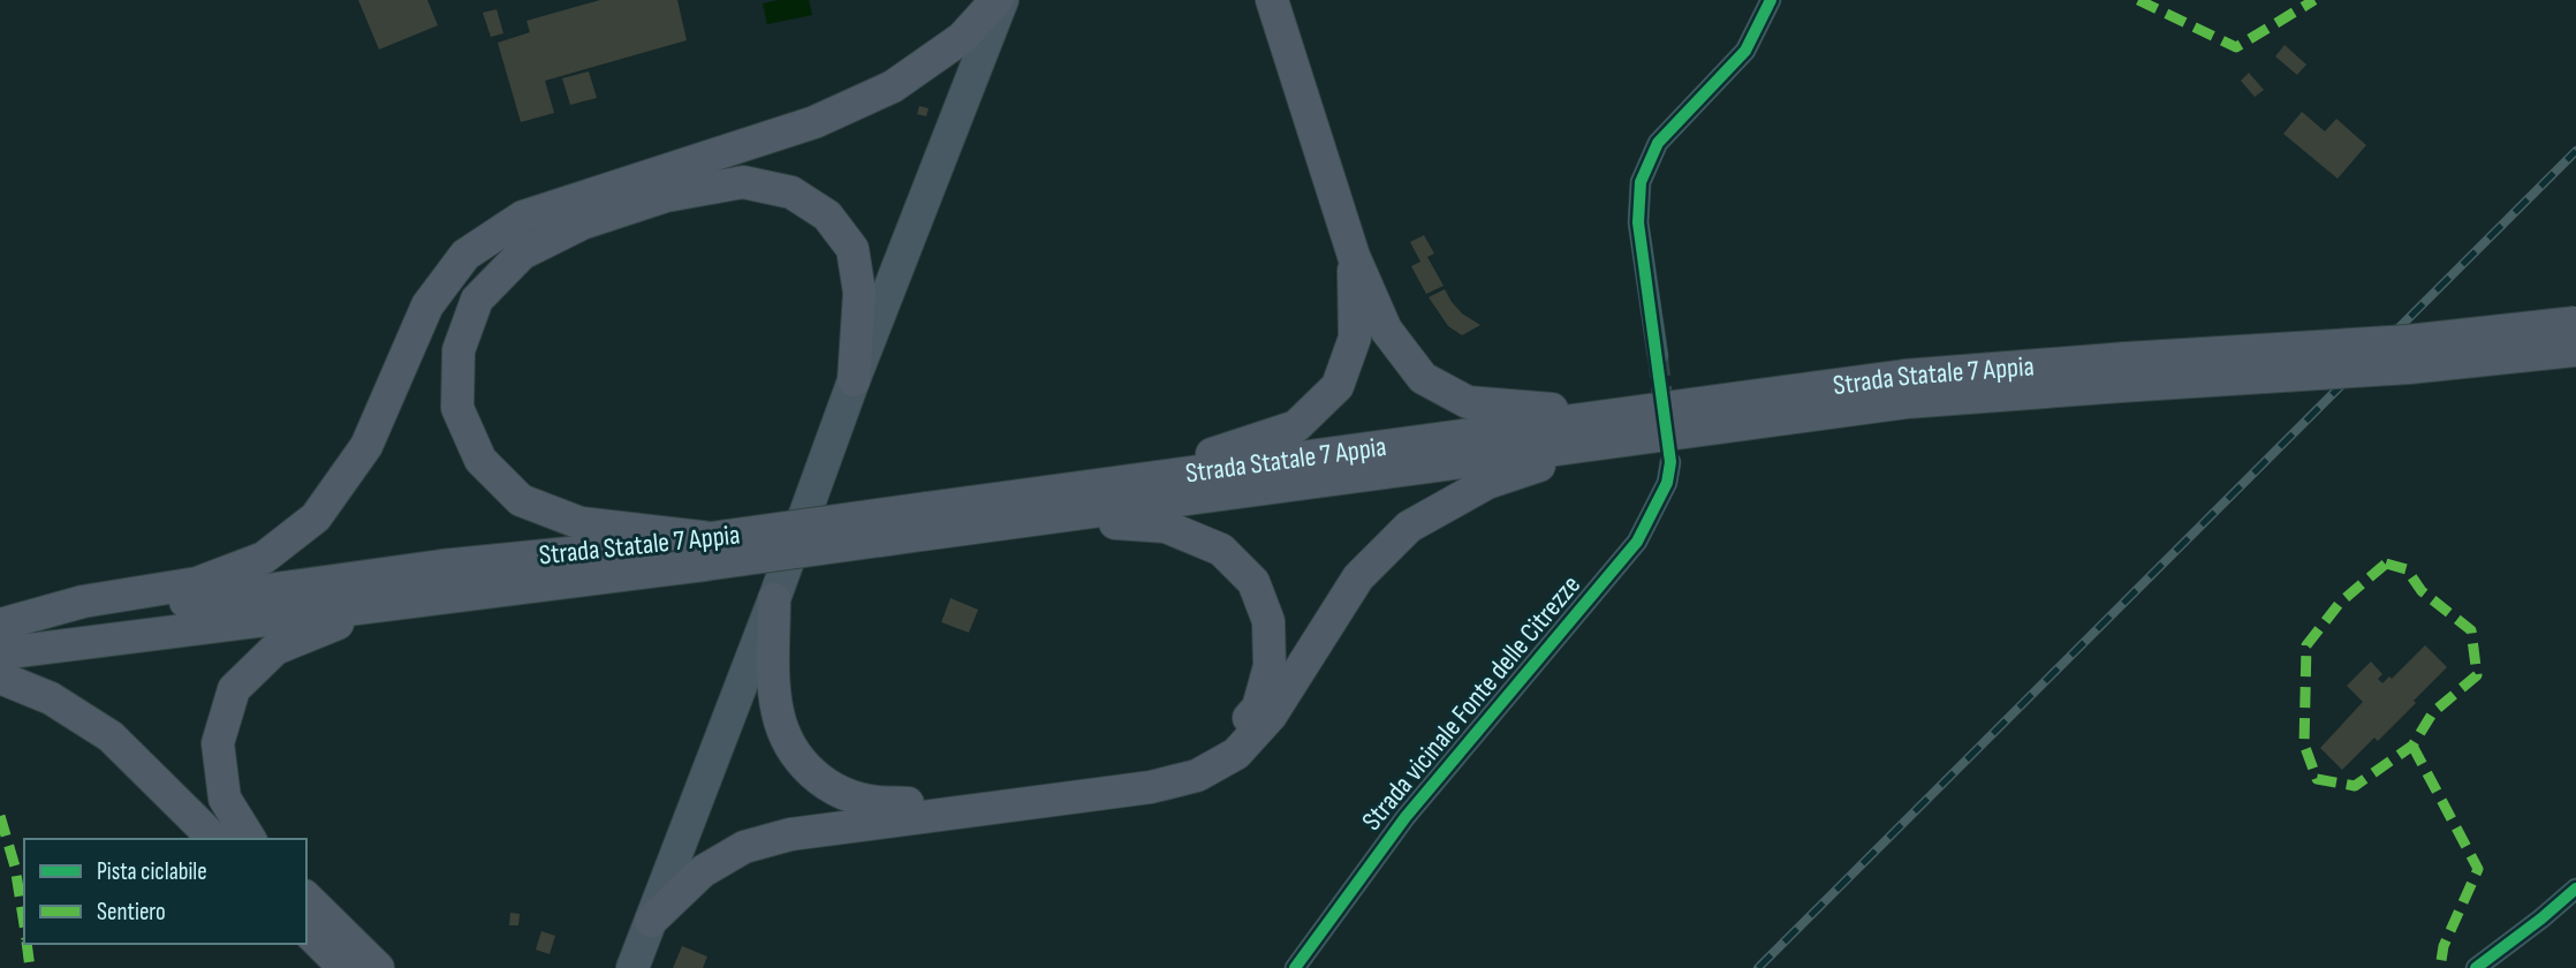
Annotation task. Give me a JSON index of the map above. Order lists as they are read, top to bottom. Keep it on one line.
{"streets":{"highway":["Strada Statale 7 Appia"],"street":["Strada vicinale Fonte delle Citrezze"]},"legend":["Pista ciclabile","Sentiero"]}
